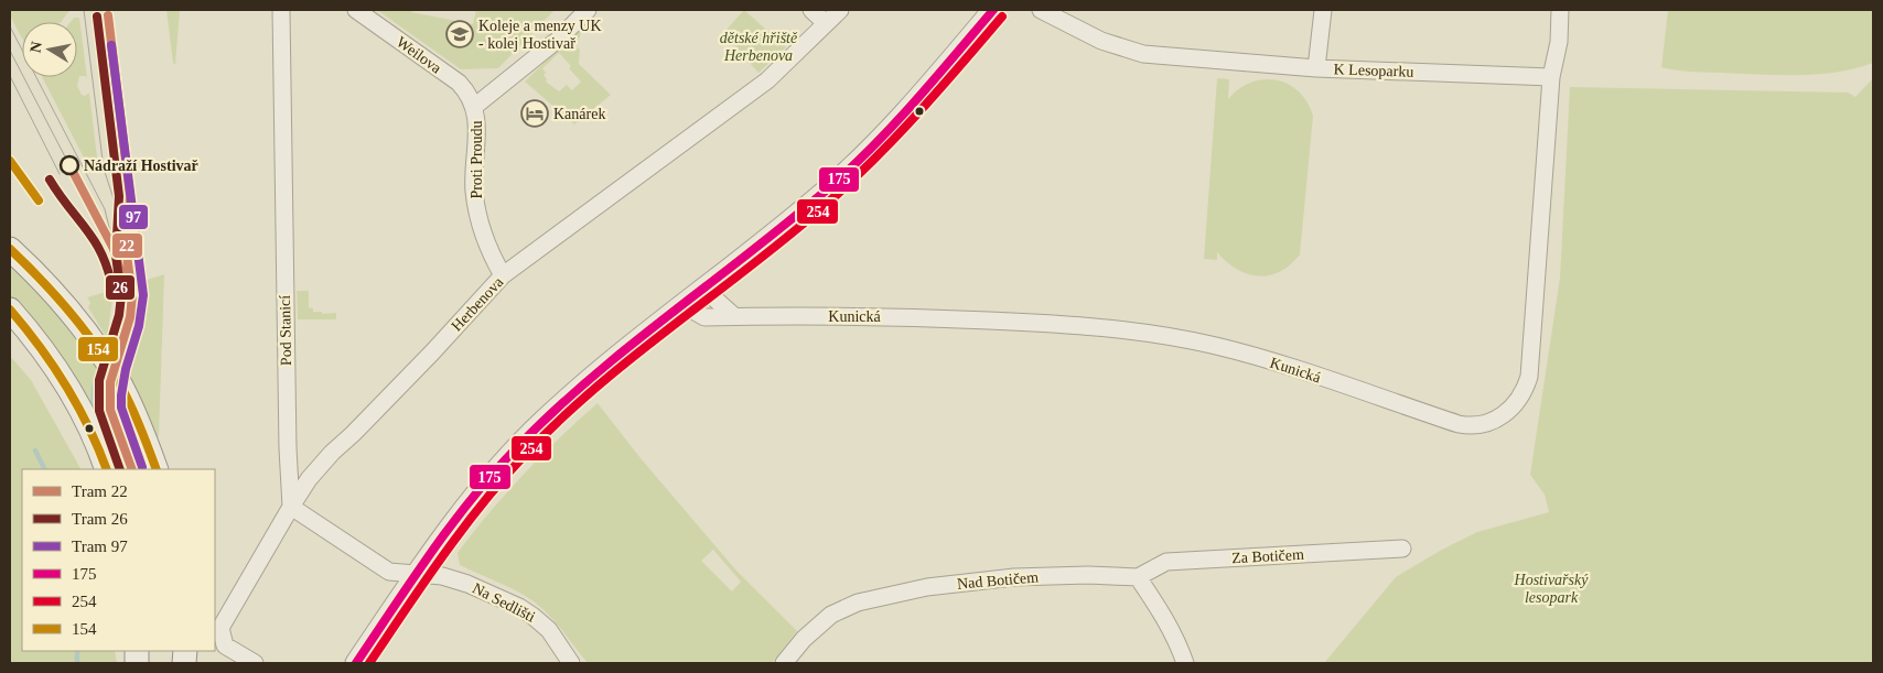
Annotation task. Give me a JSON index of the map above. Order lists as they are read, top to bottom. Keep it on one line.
{"streets":{"street":["Weilova","K Lesoparku","Proti Proudu","Herbenova","Kunická","Pod Stanicí","Za Botičem","Nad Botičem","Na Sedlišti"]},"crossings":[["Weilova","Proti Proudu"],["K Lesoparku","Kunická"],["Proti Proudu","Herbenova"],["Herbenova","Pod Stanicí"],["Za Botičem","Nad Botičem"]],"parks":["dětské hřiště Herbenova","Hostivařský lesopark"],"places":{"school or university":["Koleje a menzy UK - kolej Hostivař"],"hotel":["Kanárek"],"other":["Nádraží Hostivař"]},"lines":["transit line 175","tram line 22","tram line 26","transit line 254","tram line 97","transit line 154"],"legend":["Tram 22","Tram 26","Tram 97","175","254","154"],"north":"left"}
